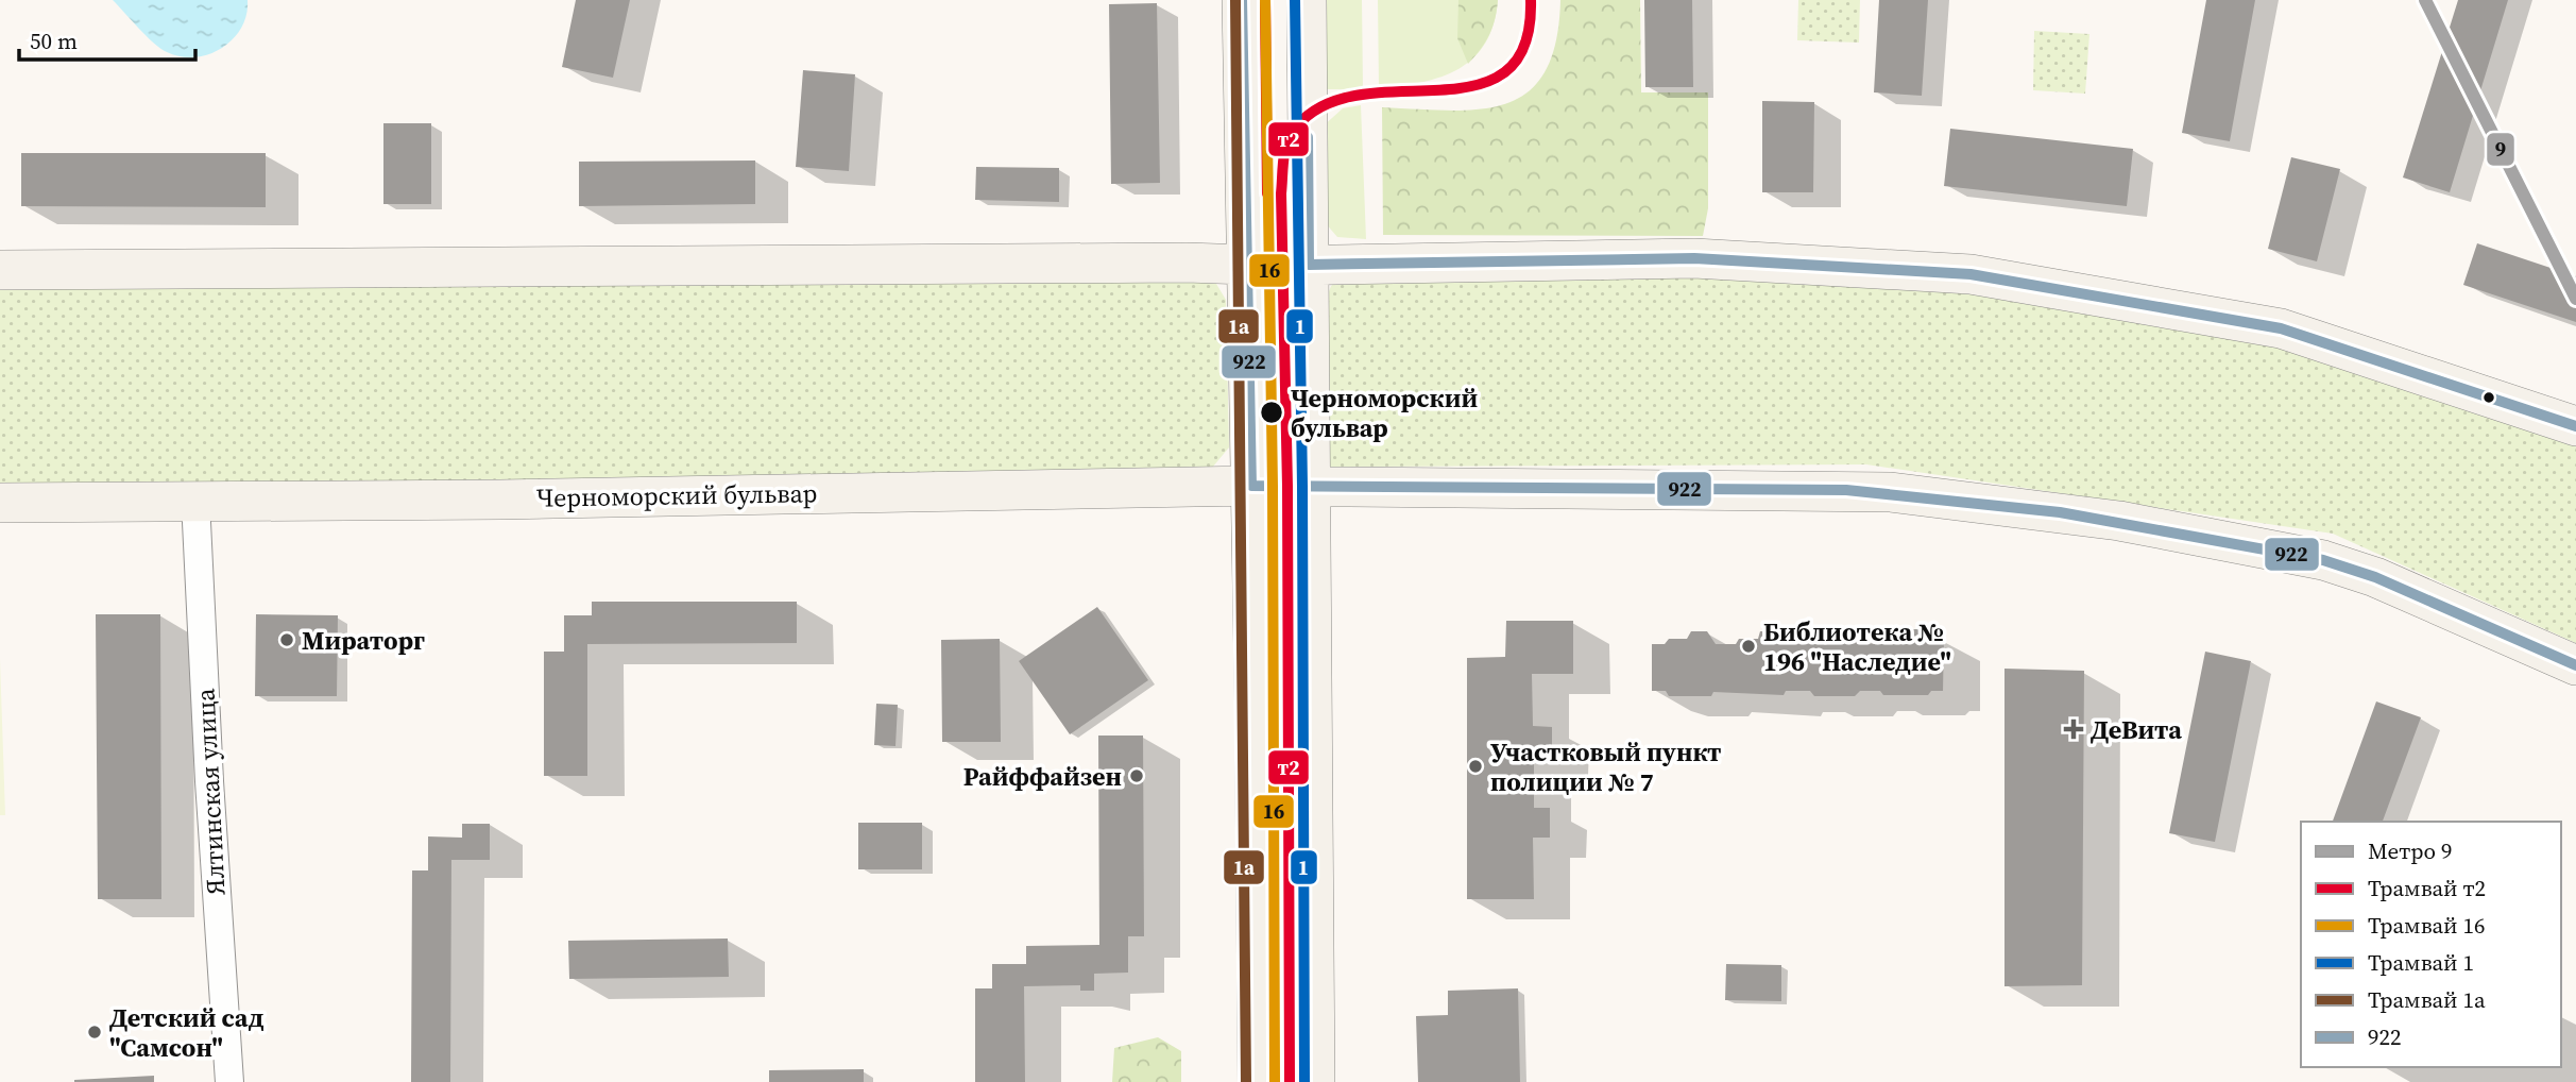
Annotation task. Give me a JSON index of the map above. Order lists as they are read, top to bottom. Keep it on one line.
{"streets":{"street":["Черноморский бульвар","Ялтинская улица"]},"crossings":[["Черноморский бульвар","Ялтинская улица"]],"places":{"other":["Черноморский бульвар","Мираторг","Библиотека № 196 \"Наследие\"","Участковый пункт полиции № 7","Райффайзен","Детский сад \"Самсон\""],"health":["ДеВита"]},"lines":["metro line 9","tram line т2","tram line 16","tram line 1","tram line 1а","transit line 922"],"legend":["Метро 9","Трамвай т2","Трамвай 16","Трамвай 1","Трамвай 1а","922"],"scale_bar":"50 m"}
